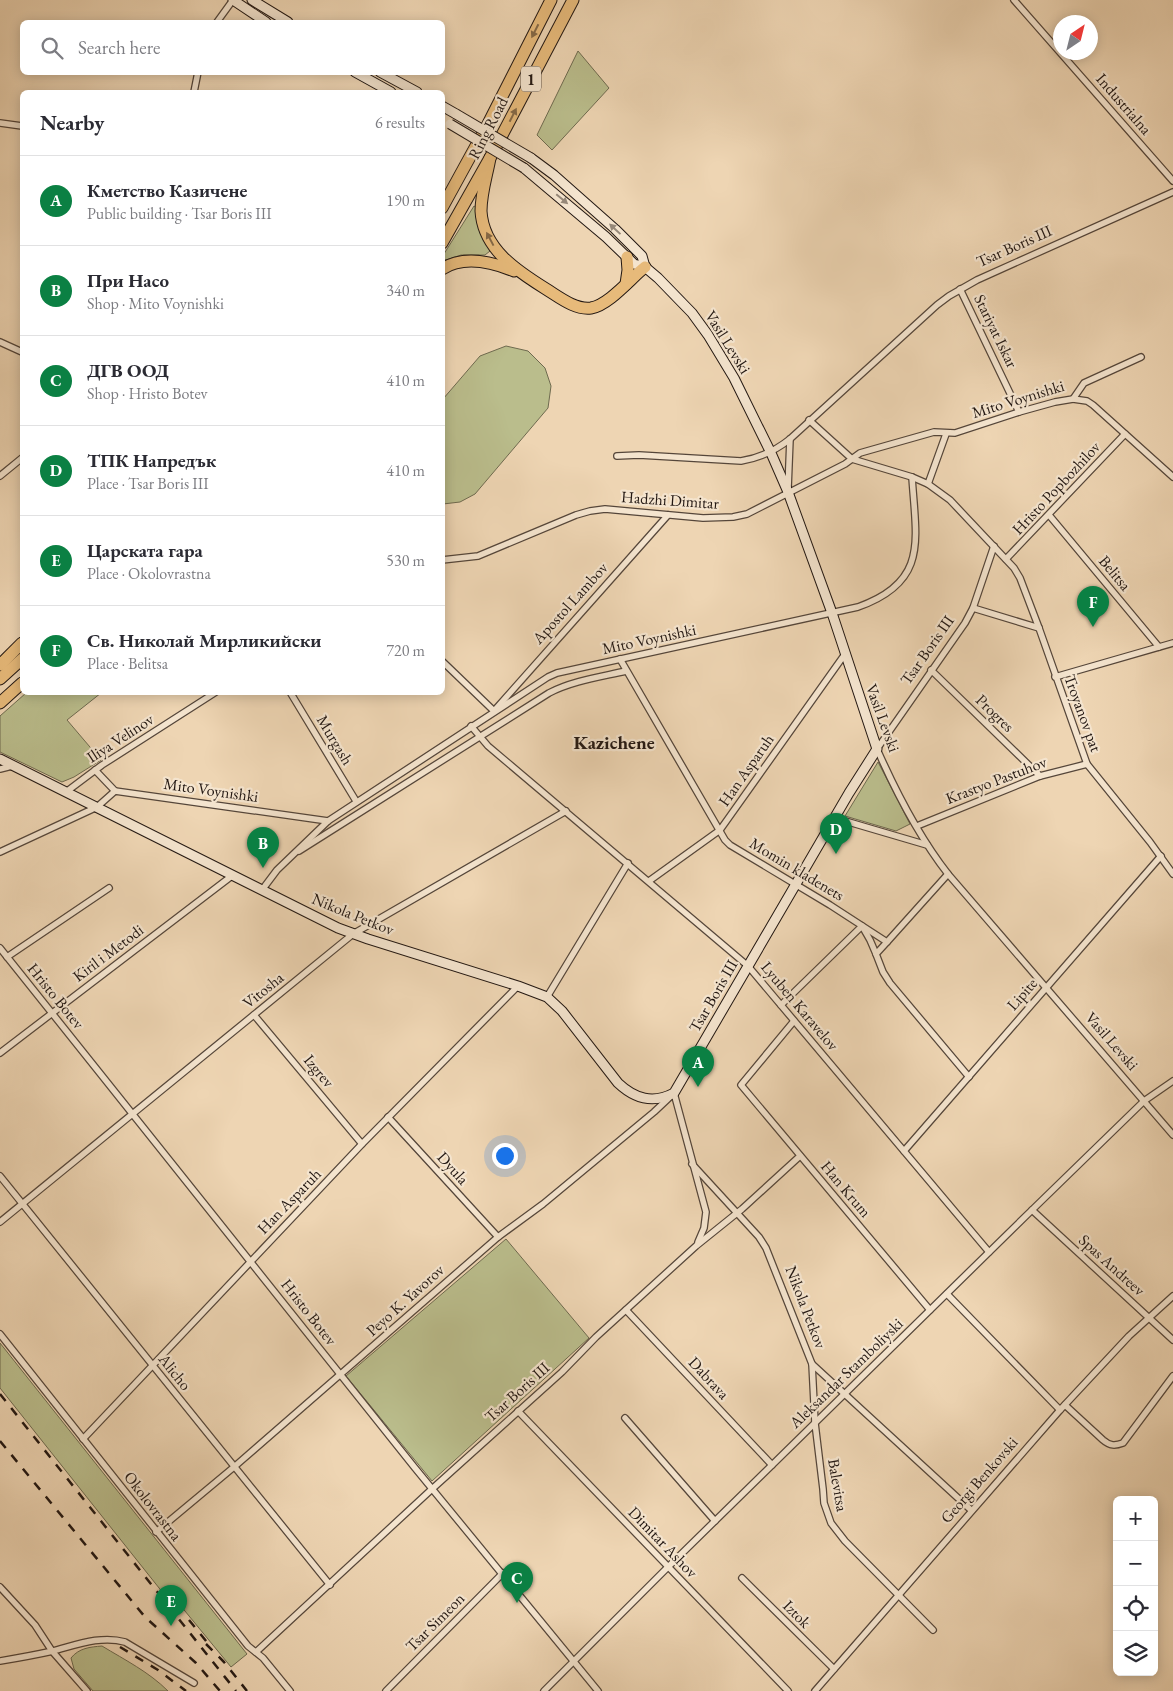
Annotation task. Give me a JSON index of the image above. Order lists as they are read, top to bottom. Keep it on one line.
{"streets":{"highway":["1","Ring Road"],"street":["Industrialna","Tsar Boris III","Stariyat Iskar","Vasil Levski","Mito Voynishki","Hristo Popbozhilov","Hadzhi Dimitar","Belitsa","Apostol Lambov","Progres","Troyanov pat","Iliya Velinov","Murgash","Han Asparuh","Krastyo Pastuhov","Momin kladenets","Nikola Petkov","Kiril i Metodi","Vitosha","Lipite","Hristo Botev","Lyuben Karavelov","Izgrev","Dyula","Han Krum","Spas Andreev","Peyo K. Yavorov","Alicho","Aleksandar Stamboliyski","Dabrava","Georgi Benkovski","Balevitsa","Okolovrastna","Dimitar Ashov","Iztok","Tsar Simeon"]},"crossings":[["Tsar Boris III","Stariyat Iskar"],["Tsar Boris III","Vasil Levski"],["Tsar Boris III","Progres"],["Tsar Boris III","Troyanov pat"],["Tsar Boris III","Momin kladenets"],["Tsar Boris III","Nikola Petkov"],["Tsar Boris III","Hristo Botev"],["Tsar Boris III","Lyuben Karavelov"],["Tsar Boris III","Han Krum"],["Tsar Boris III","Peyo K. Yavorov"],["Tsar Boris III","Alicho"],["Tsar Boris III","Dabrava"],["Tsar Boris III","Okolovrastna"],["Tsar Boris III","Dimitar Ashov"],["Stariyat Iskar","Mito Voynishki"],["Vasil Levski","Mito Voynishki"],["Vasil Levski","Hadzhi Dimitar"],["Vasil Levski","Han Asparuh"],["Vasil Levski","Krastyo Pastuhov"],["Vasil Levski","Lipite"],["Vasil Levski","Aleksandar Stamboliyski"],["Mito Voynishki","Hadzhi Dimitar"],["Mito Voynishki","Apostol Lambov"],["Mito Voynishki","Murgash"],["Mito Voynishki","Momin kladenets"],["Mito Voynishki","Nikola Petkov"],["Mito Voynishki","Lyuben Karavelov"],["Hristo Popbozhilov","Belitsa"],["Hristo Popbozhilov","Troyanov pat"],["Hadzhi Dimitar","Apostol Lambov"],["Progres","Krastyo Pastuhov"],["Troyanov pat","Krastyo Pastuhov"],["Troyanov pat","Lipite"],["Iliya Velinov","Nikola Petkov"],["Han Asparuh","Momin kladenets"],["Han Asparuh","Nikola Petkov"],["Han Asparuh","Hristo Botev"],["Han Asparuh","Lyuben Karavelov"],["Han Asparuh","Izgrev"],["Han Asparuh","Dyula"],["Han Asparuh","Alicho"],["Han Asparuh","Okolovrastna"],["Nikola Petkov","Kiril i Metodi"],["Nikola Petkov","Vitosha"],["Nikola Petkov","Peyo K. Yavorov"],["Nikola Petkov","Aleksandar Stamboliyski"],["Nikola Petkov","Georgi Benkovski"],["Nikola Petkov","Balevitsa"],["Kiril i Metodi","Hristo Botev"],["Vitosha","Hristo Botev"],["Vitosha","Lyuben Karavelov"],["Vitosha","Izgrev"],["Vitosha","Alicho"],["Lipite","Lyuben Karavelov"],["Hristo Botev","Peyo K. Yavorov"],["Hristo Botev","Aleksandar Stamboliyski"],["Hristo Botev","Tsar Simeon"],["Lyuben Karavelov","Han Krum"],["Lyuben Karavelov","Aleksandar Stamboliyski"],["Dyula","Peyo K. Yavorov"],["Han Krum","Aleksandar Stamboliyski"],["Spas Andreev","Aleksandar Stamboliyski"],["Spas Andreev","Georgi Benkovski"],["Peyo K. Yavorov","Alicho"],["Peyo K. Yavorov","Okolovrastna"],["Aleksandar Stamboliyski","Dabrava"],["Aleksandar Stamboliyski","Balevitsa"],["Aleksandar Stamboliyski","Dimitar Ashov"],["Georgi Benkovski","Balevitsa"],["Georgi Benkovski","Iztok"]],"districts":["Kazichene"],"north":"top right","page":{"search":"Search here","heading":["Nearby","6 results"],"list":[{"mark":"A","name":"Кметство Казичене","note":"Public building · Tsar Boris III","value":"190 m"},{"mark":"B","name":"При Насо","note":"Shop · Mito Voynishki","value":"340 m"},{"mark":"C","name":"ДГВ ООД","note":"Shop · Hristo Botev","value":"410 m"},{"mark":"D","name":"ТПК Напредък","note":"Place · Tsar Boris III","value":"410 m"},{"mark":"E","name":"Царската гара","note":"Place · Okolovrastna","value":"530 m"},{"mark":"F","name":"Св. Николай Мирликийски","note":"Place · Belitsa","value":"720 m"}],"pins":["F","D","B","A","C","E"],"map_buttons":["+","−"]}}
